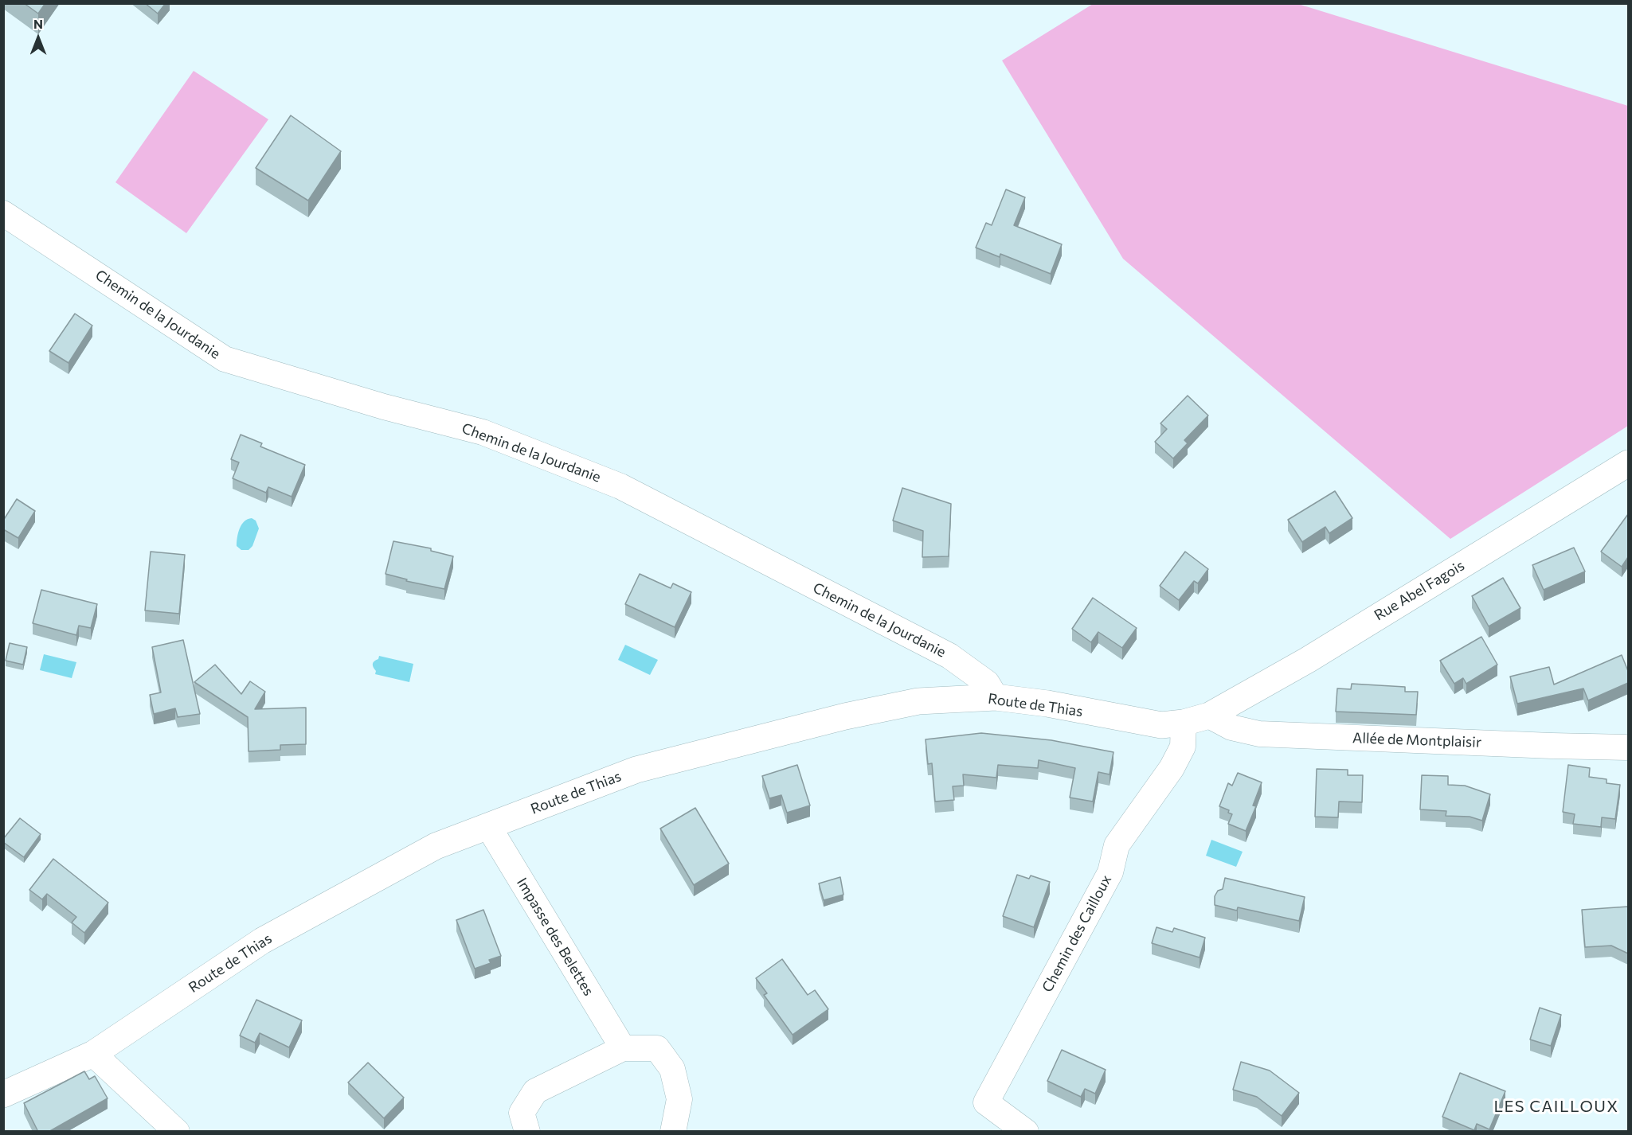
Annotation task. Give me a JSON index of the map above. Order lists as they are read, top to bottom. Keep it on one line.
{"streets":{"street":["Chemin de la Jourdanie","Rue Abel Fagois","Route de Thias","Allée de Montplaisir","Chemin des Cailloux","Impasse des Belettes"]},"crossings":[["Chemin de la Jourdanie","Route de Thias"],["Rue Abel Fagois","Route de Thias"],["Rue Abel Fagois","Allée de Montplaisir"],["Route de Thias","Allée de Montplaisir"],["Route de Thias","Chemin des Cailloux"],["Route de Thias","Impasse des Belettes"]],"districts":["LES CAILLOUX"],"north":"top"}
